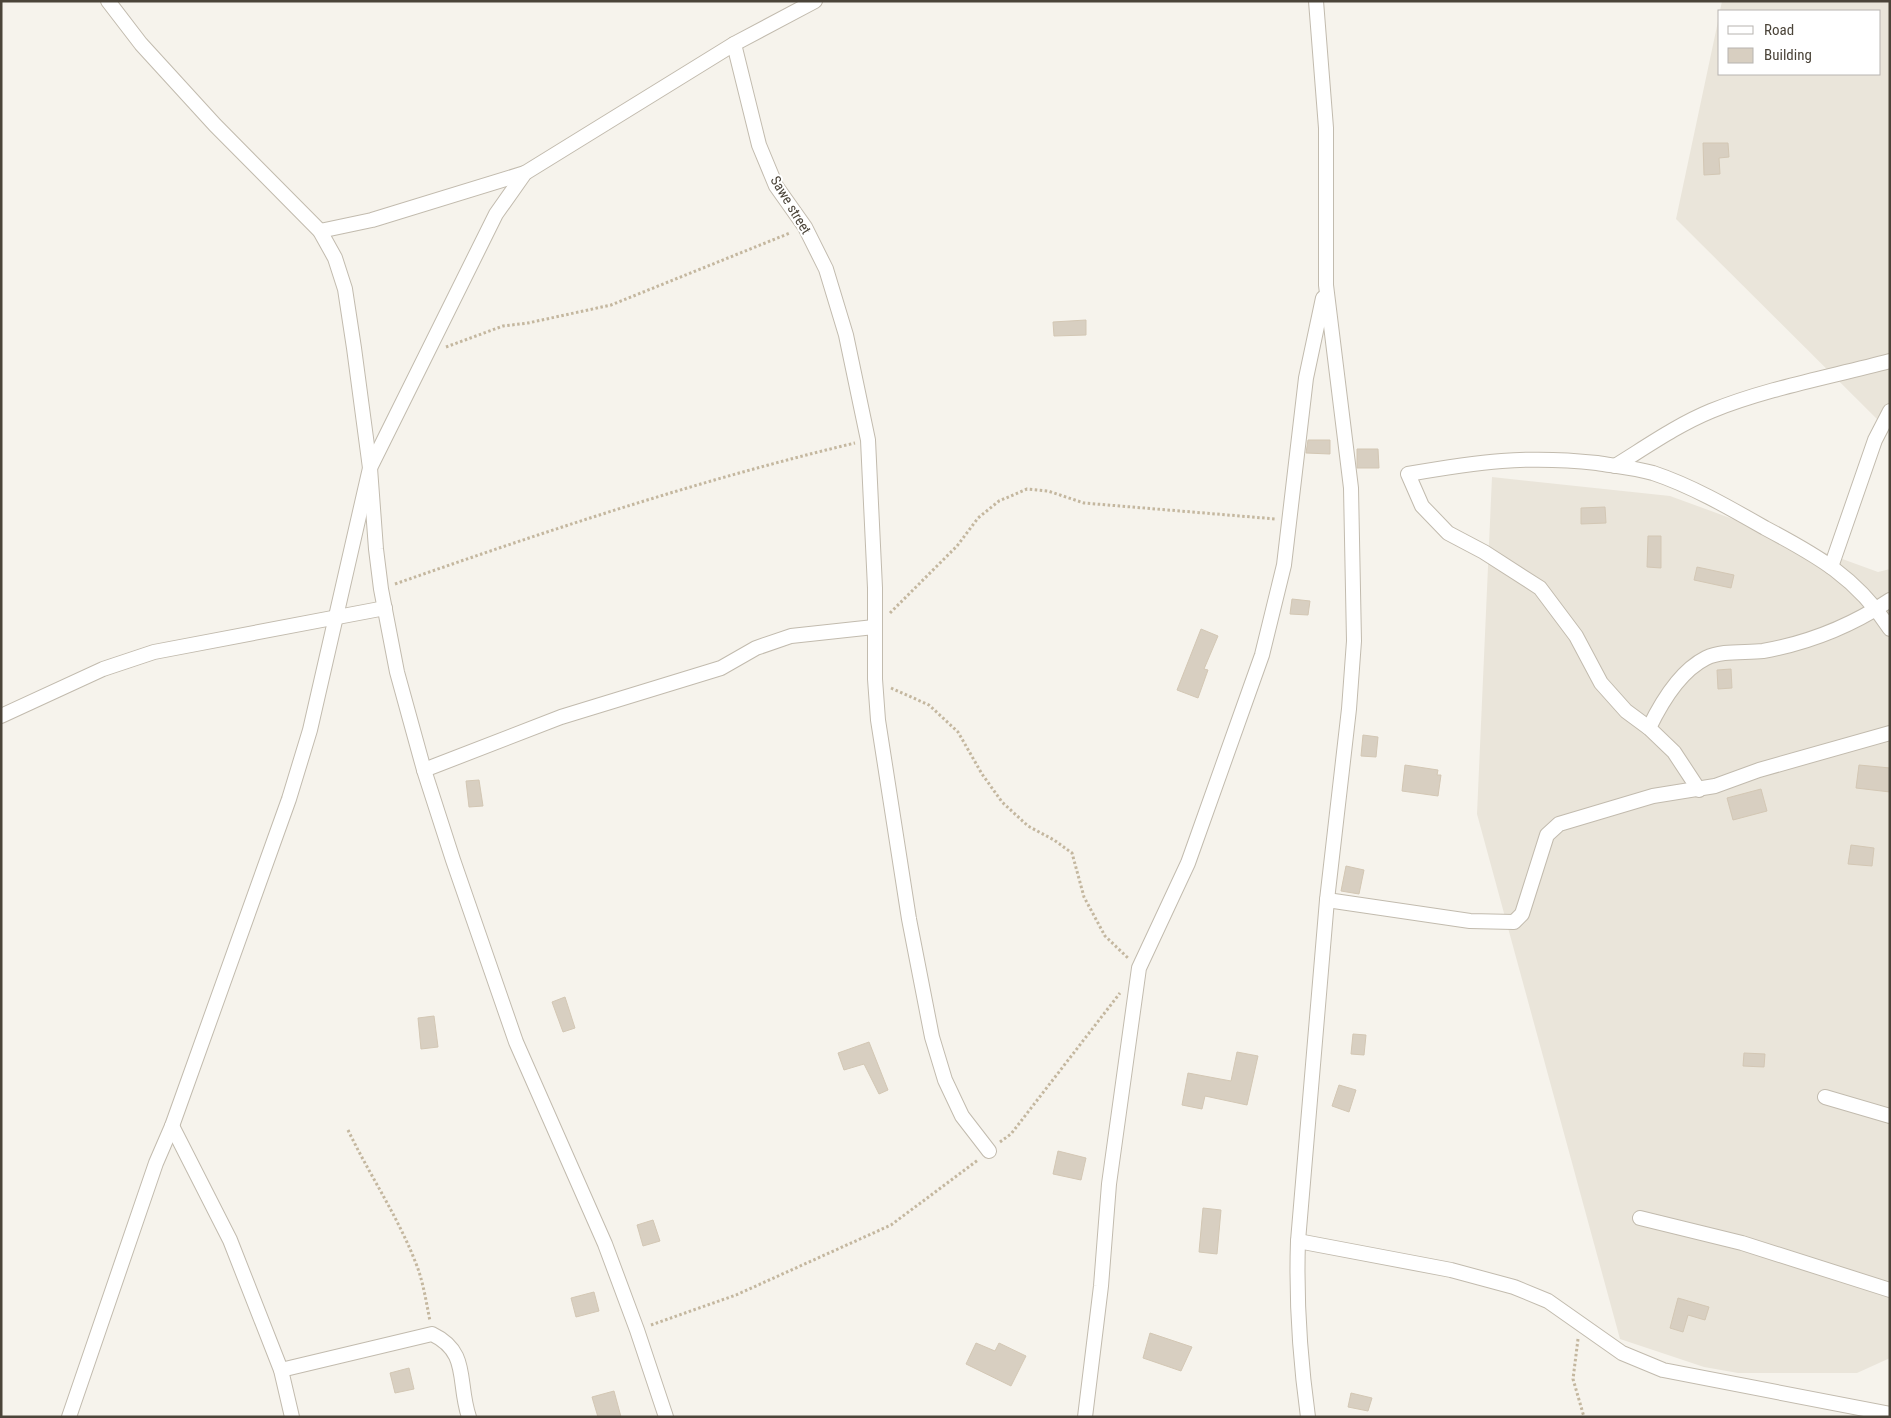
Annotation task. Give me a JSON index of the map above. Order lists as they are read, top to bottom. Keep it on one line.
{"streets":{"street":["Sawe street"]},"legend":["Road","Building"]}
